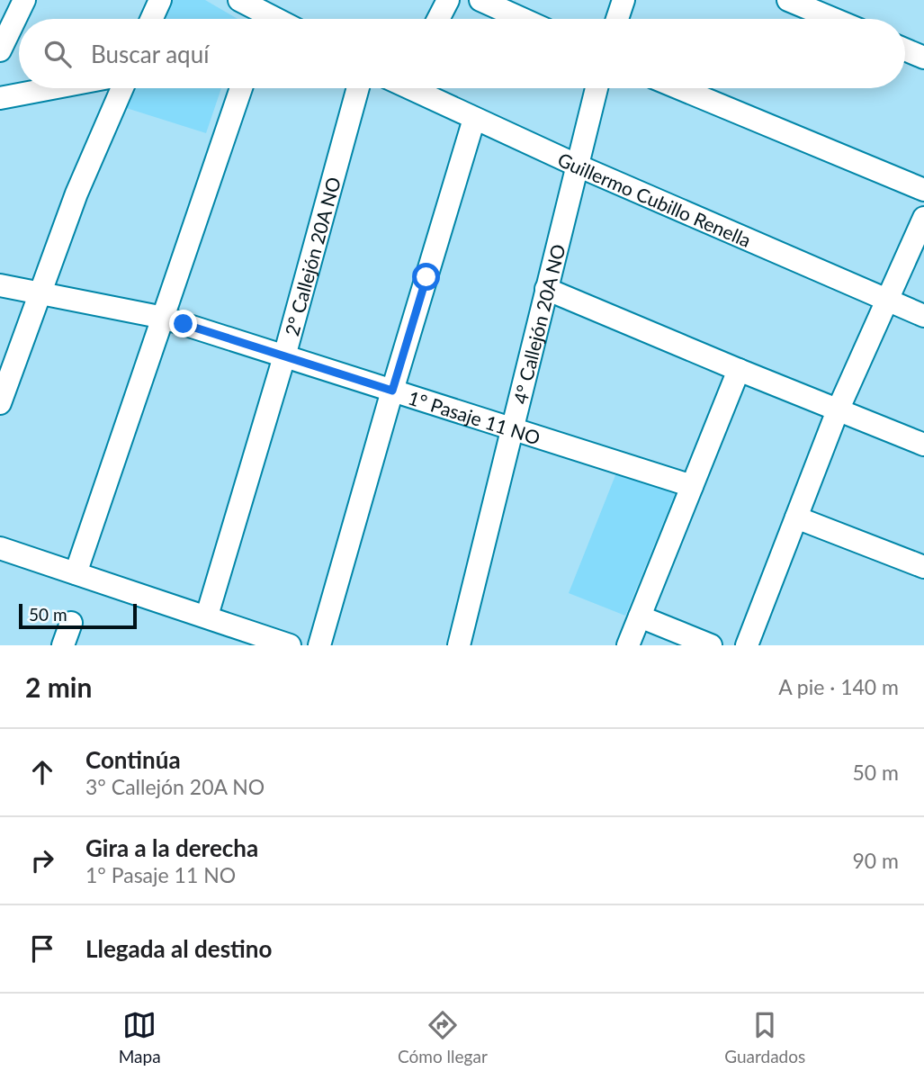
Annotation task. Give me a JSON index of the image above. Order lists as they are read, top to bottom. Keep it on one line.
{"streets":{"street":["Guillermo Cubillo Renella","2° Callejón 20A NO","4° Callejón 20A NO","1° Pasaje 11 NO"]},"crossings":[["Guillermo Cubillo Renella","4° Callejón 20A NO"],["2° Callejón 20A NO","1° Pasaje 11 NO"],["4° Callejón 20A NO","1° Pasaje 11 NO"]],"scale_bar":"50 m","page":{"search":"Buscar aquí","scale":"50 m","heading":["2 min","A pie · 140 m"],"list":[["Continúa","3° Callejón 20A NO","50 m"],["Gira a la derecha","1° Pasaje 11 NO","90 m"],"Llegada al destino"],"nav":["Mapa","Cómo llegar","Guardados"]}}
